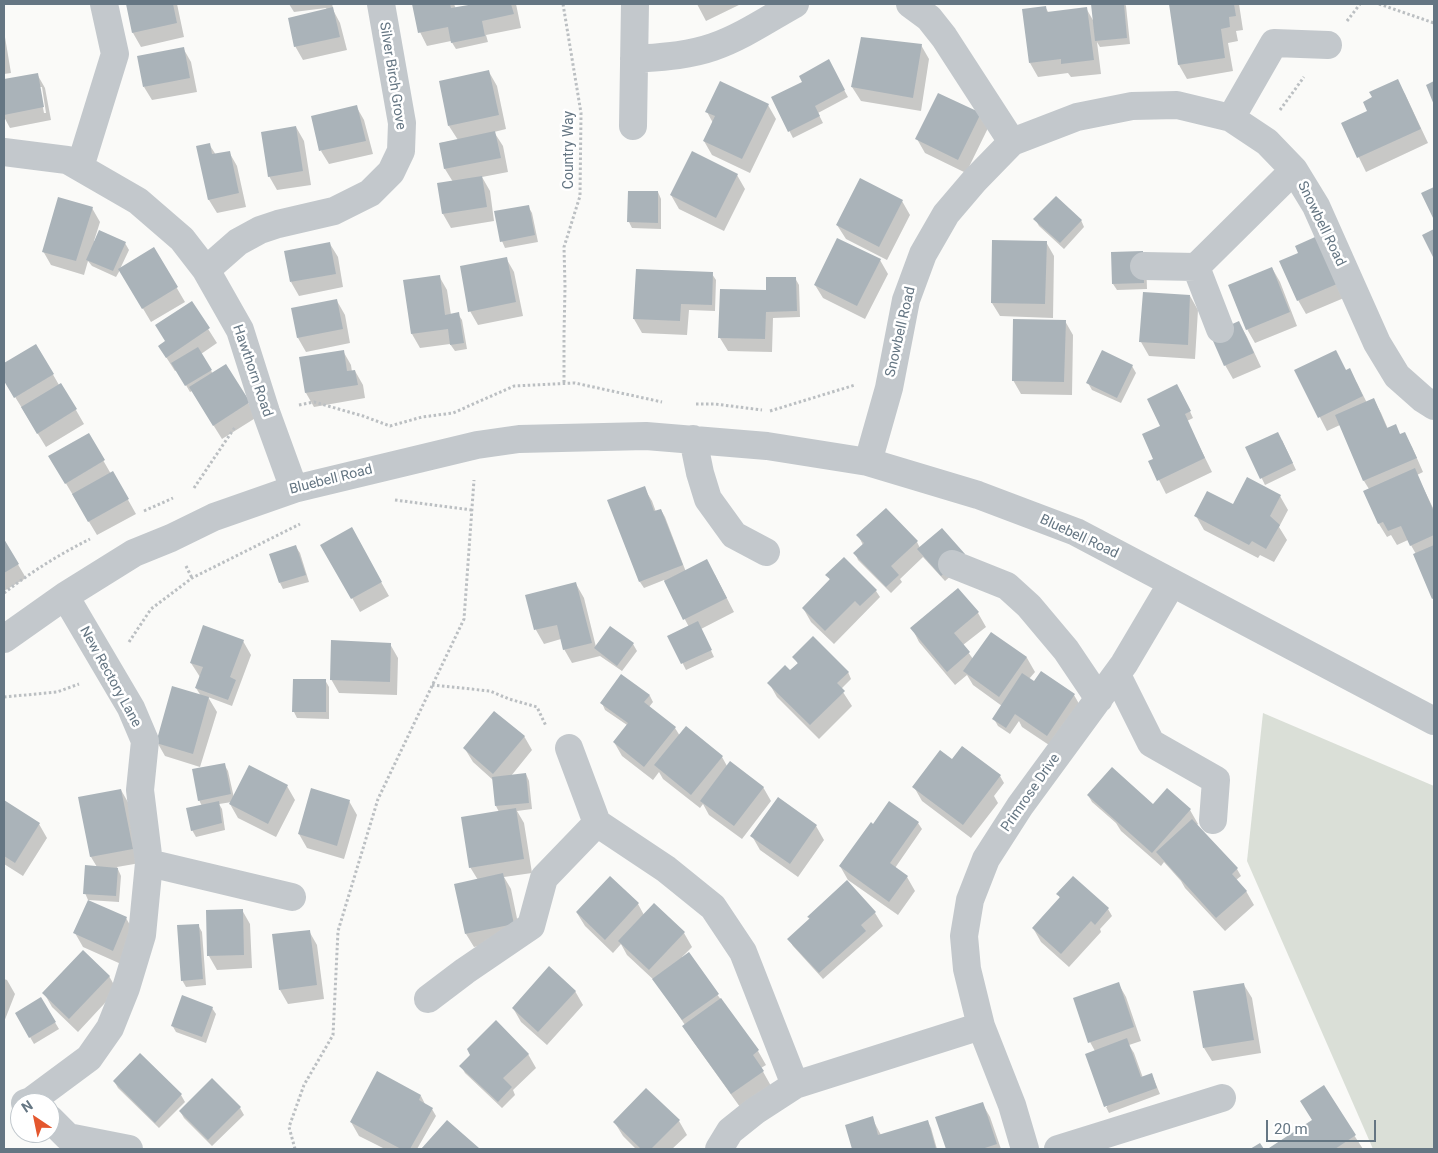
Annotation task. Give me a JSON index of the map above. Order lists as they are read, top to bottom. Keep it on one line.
{"streets":{"street":["Silver Birch Grove","Snowbell Road","Hawthorn Road","Bluebell Road","New Rectory Lane","Primrose Drive"],"path":["Country Way"]},"crossings":[["Silver Birch Grove","Hawthorn Road"],["Snowbell Road","Bluebell Road"],["Hawthorn Road","Bluebell Road"],["Bluebell Road","New Rectory Lane"],["Bluebell Road","Primrose Drive"]],"scale_bar":"20 m","north":"top left"}
